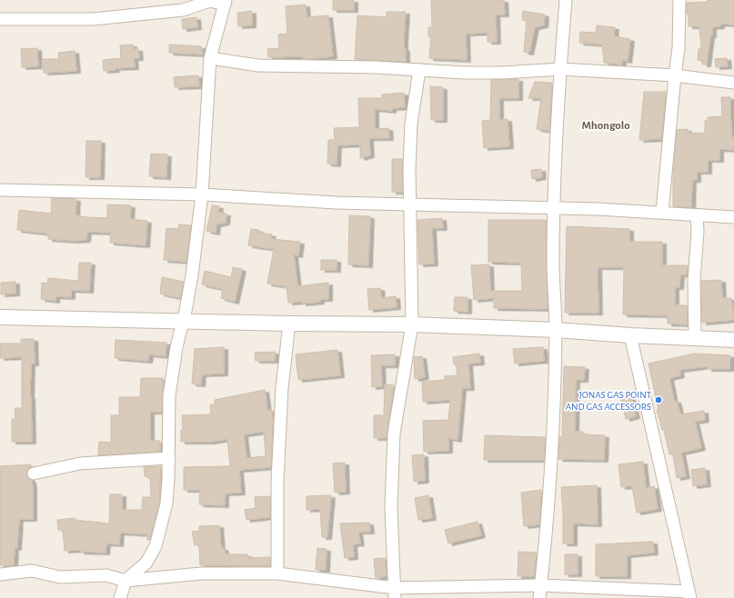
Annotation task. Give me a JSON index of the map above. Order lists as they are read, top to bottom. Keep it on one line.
{"districts":["Mhongolo"],"places":["JONAS GAS POINT AND GAS ACCESSORS"]}
